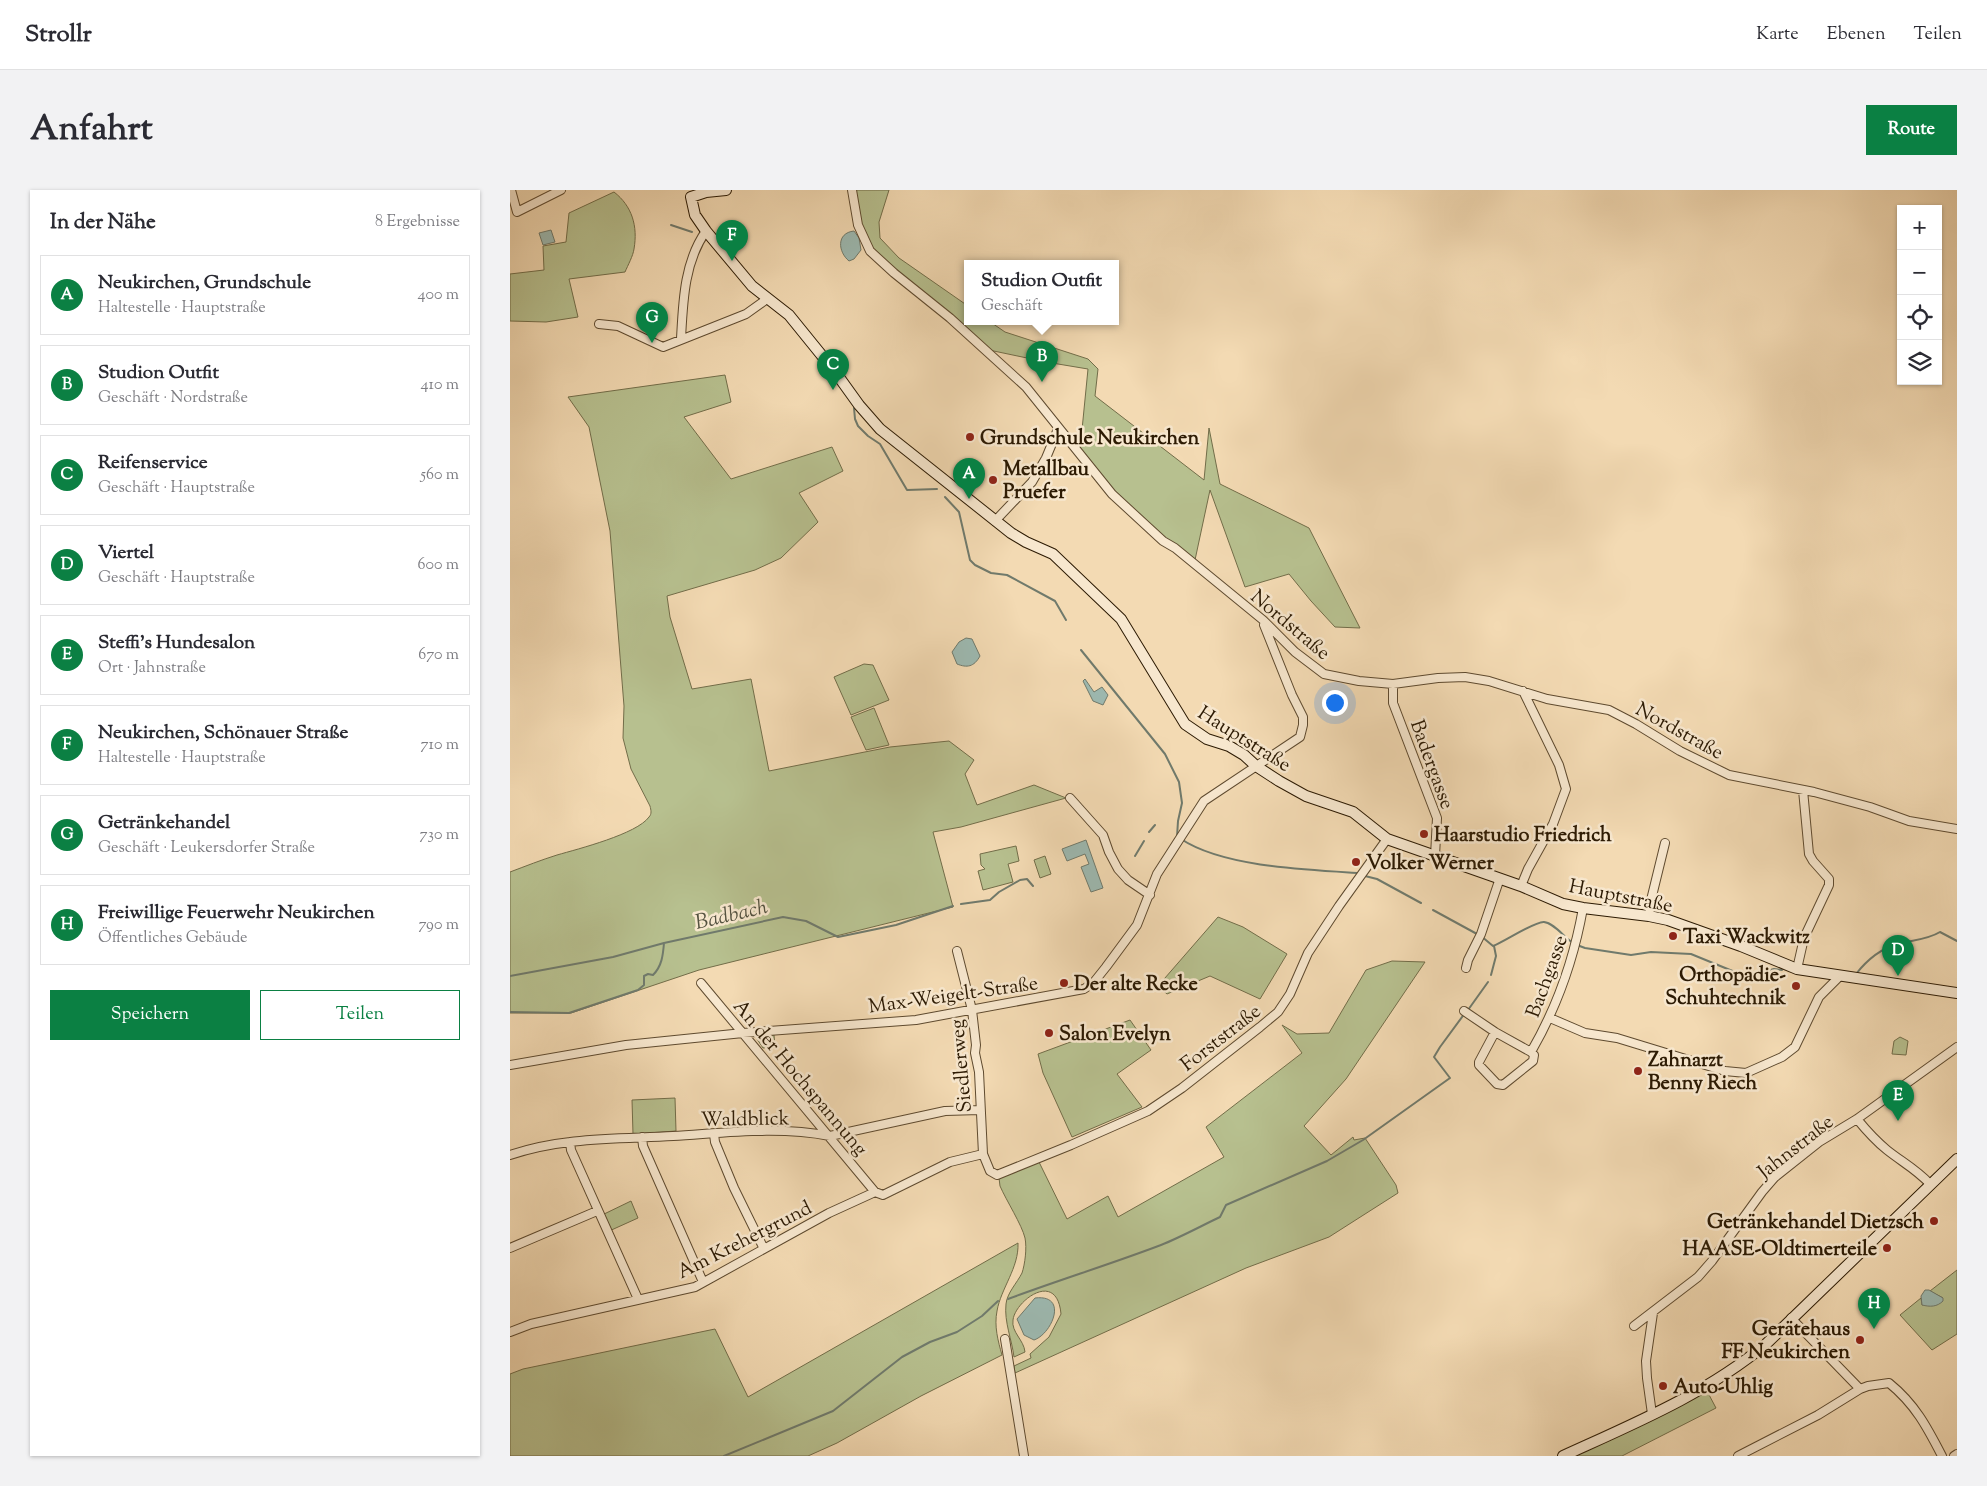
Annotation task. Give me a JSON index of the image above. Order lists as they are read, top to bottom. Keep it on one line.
{"streets":{"street":["Nordstraße","Hauptstraße","Badergasse","Bachgasse","Max-Weigelt-Straße","Forststraße","Siedlerweg","An der Hochspannung","Waldblick","Jahnstraße","Am Krehergrund"]},"crossings":[["Nordstraße","Badergasse"],["Nordstraße","Max-Weigelt-Straße"],["Hauptstraße","Badergasse"],["Hauptstraße","Bachgasse"],["Hauptstraße","Max-Weigelt-Straße"],["Hauptstraße","Forststraße"],["Max-Weigelt-Straße","Siedlerweg"],["Max-Weigelt-Straße","An der Hochspannung"],["Forststraße","Siedlerweg"],["Siedlerweg","Waldblick"],["Siedlerweg","Am Krehergrund"],["An der Hochspannung","Waldblick"],["An der Hochspannung","Am Krehergrund"]],"water":["Badbach"],"places":["Grundschule Neukirchen","Metallbau Pruefer","Haarstudio Friedrich","Volker Werner","Taxi Wackwitz","Der alte Recke","Orthopädie- Schuhtechnik","Salon Evelyn","Zahnarzt Benny Riech","Getränkehandel Dietzsch","HAASE-Oldtimerteile","Gerätehaus FF Neukirchen","Auto-Uhlig"],"page":{"header":"Strollr","nav":["Karte","Ebenen","Teilen"],"title":"Anfahrt","buttons":["Route",["Speichern","Teilen"]],"heading":["In der Nähe","8 Ergebnisse"],"map_buttons":["+","−"],"pins":["F","G","B","C","A","D","E","H"],"list":[{"mark":"A","name":"Neukirchen, Grundschule","note":"Haltestelle · Hauptstraße","value":"400 m"},{"mark":"B","name":"Studion Outfit","note":"Geschäft · Nordstraße","value":"410 m"},{"mark":"C","name":"Reifenservice","note":"Geschäft · Hauptstraße","value":"560 m"},{"mark":"D","name":"Viertel","note":"Geschäft · Hauptstraße","value":"600 m"},{"mark":"E","name":"Steffi's Hundesalon","note":"Ort · Jahnstraße","value":"670 m"},{"mark":"F","name":"Neukirchen, Schönauer Straße","note":"Haltestelle · Hauptstraße","value":"710 m"},{"mark":"G","name":"Getränkehandel","note":"Geschäft · Leukersdorfer Straße","value":"730 m"},{"mark":"H","name":"Freiwillige Feuerwehr Neukirchen","note":"Öffentliches Gebäude","value":"790 m"}],"popup":["Studion Outfit","Geschäft"]}}
